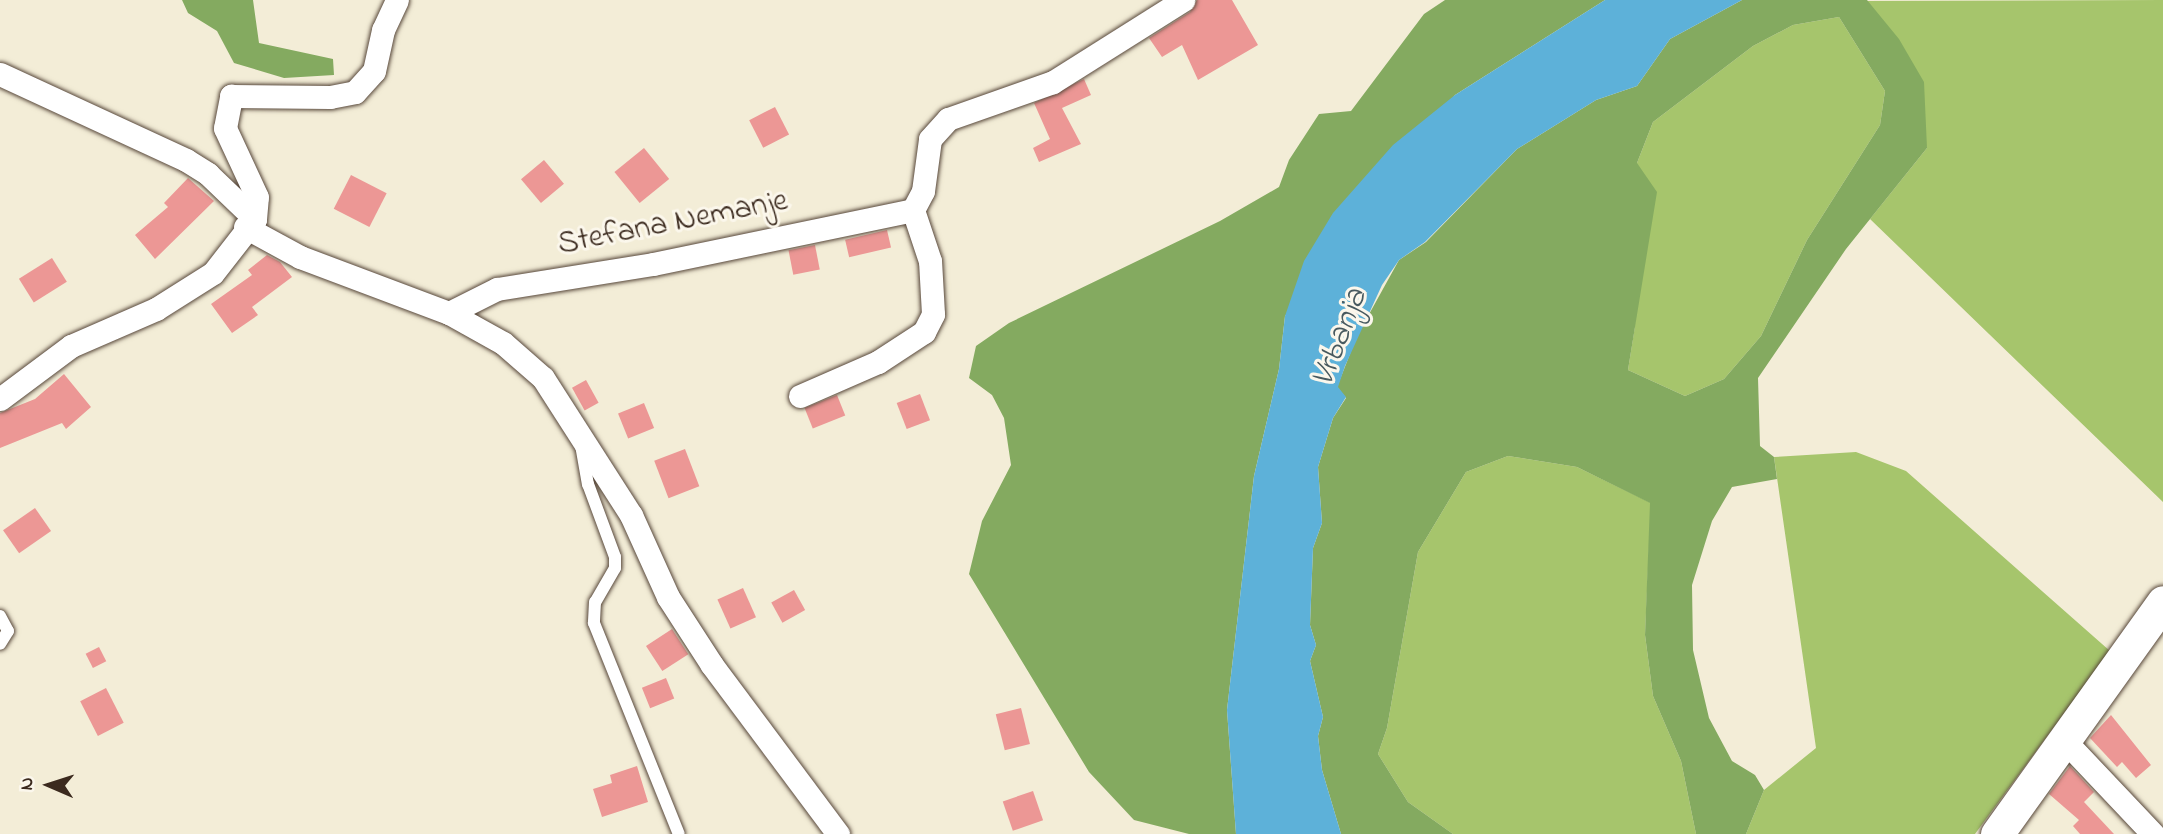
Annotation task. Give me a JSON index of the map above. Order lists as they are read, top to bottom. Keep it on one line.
{"streets":{"street":["Stefana Nemanje"]},"water":["Vrbanja"],"north":"left"}
